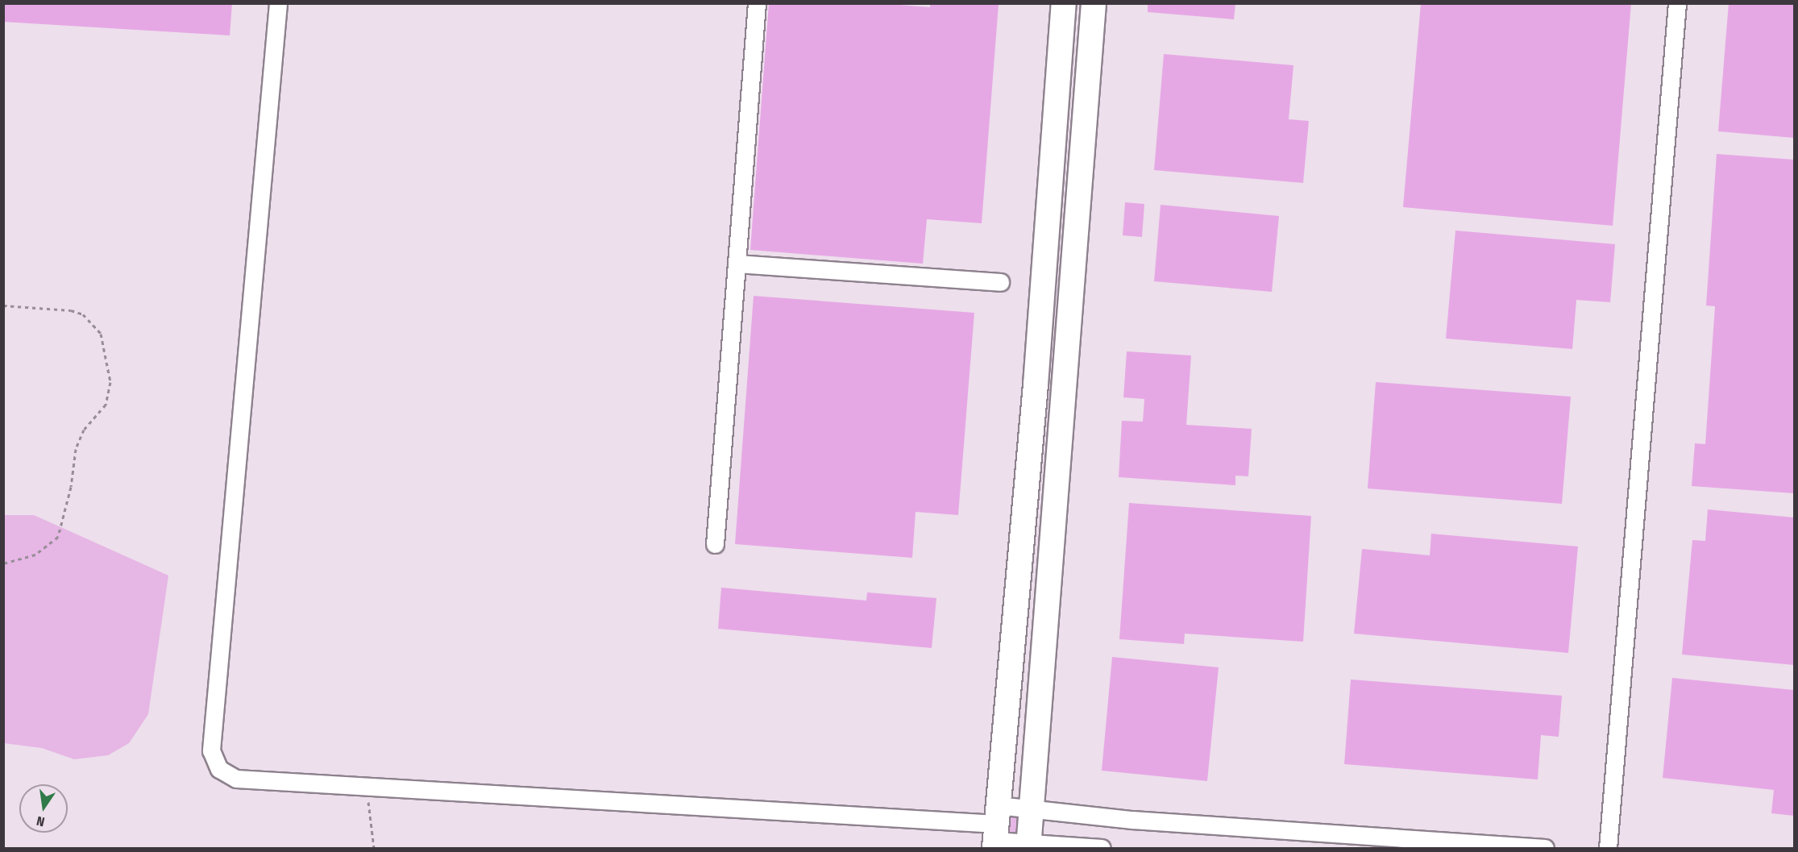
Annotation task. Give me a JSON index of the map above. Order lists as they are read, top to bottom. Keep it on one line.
{"north":"bottom"}
